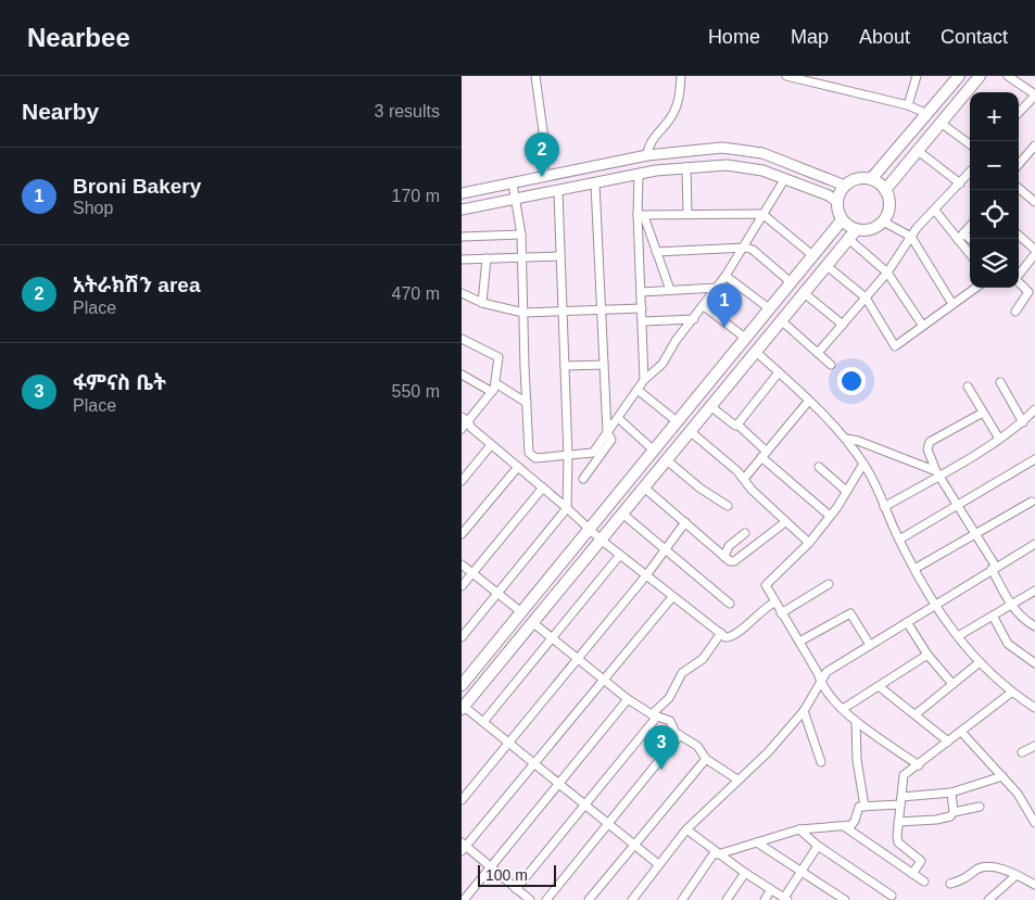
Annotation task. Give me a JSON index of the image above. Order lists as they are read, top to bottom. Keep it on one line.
{"scale_bar":"100 m","page":{"header":"Nearbee","nav":["Home","Map","About","Contact"],"heading":["Nearby","3 results"],"map_buttons":["+","−"],"pins":["2","1","3"],"list":[{"mark":"1","name":"Broni Bakery","note":"Shop","value":"170 m"},{"mark":"2","name":"አትራክሽን area","note":"Place","value":"470 m"},{"mark":"3","name":"ፋምናስ ቤት","note":"Place","value":"550 m"}],"scale":"100 m"}}
